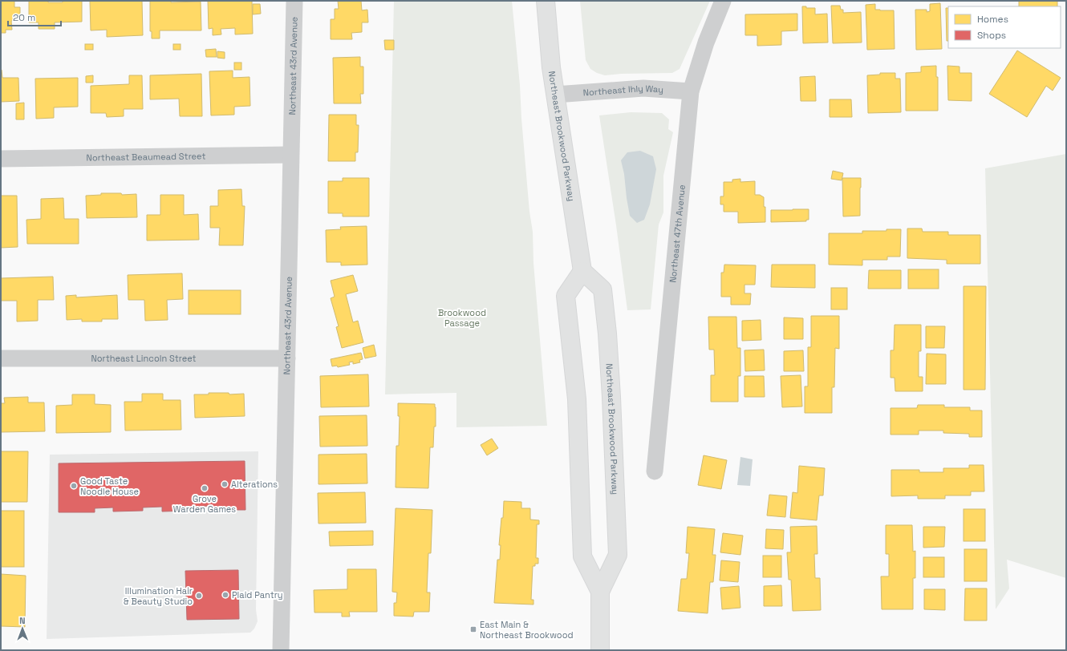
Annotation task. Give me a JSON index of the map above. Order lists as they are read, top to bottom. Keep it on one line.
{"streets":{"main road":["Northeast Brookwood Parkway"],"street":["Northeast 43rd Avenue","Northeast Ihly Way","Northeast Beaumead Street","Northeast 47th Avenue","Northeast Lincoln Street"]},"crossings":[["Northeast 43rd Avenue","Northeast Beaumead Street"],["Northeast 43rd Avenue","Northeast Lincoln Street"],["Northeast Ihly Way","Northeast Brookwood Parkway"],["Northeast Ihly Way","Northeast 47th Avenue"]],"parks":["Brookwood Passage"],"places":{"other":["Alterations","Good Taste Noodle House","Grove Warden Games","Plaid Pantry","Illumination Hair & Beauty Studio"],"transit":["East Main & Northeast Brookwood"]},"legend":["Homes","Shops"],"scale_bar":"20 m","north":"top"}
